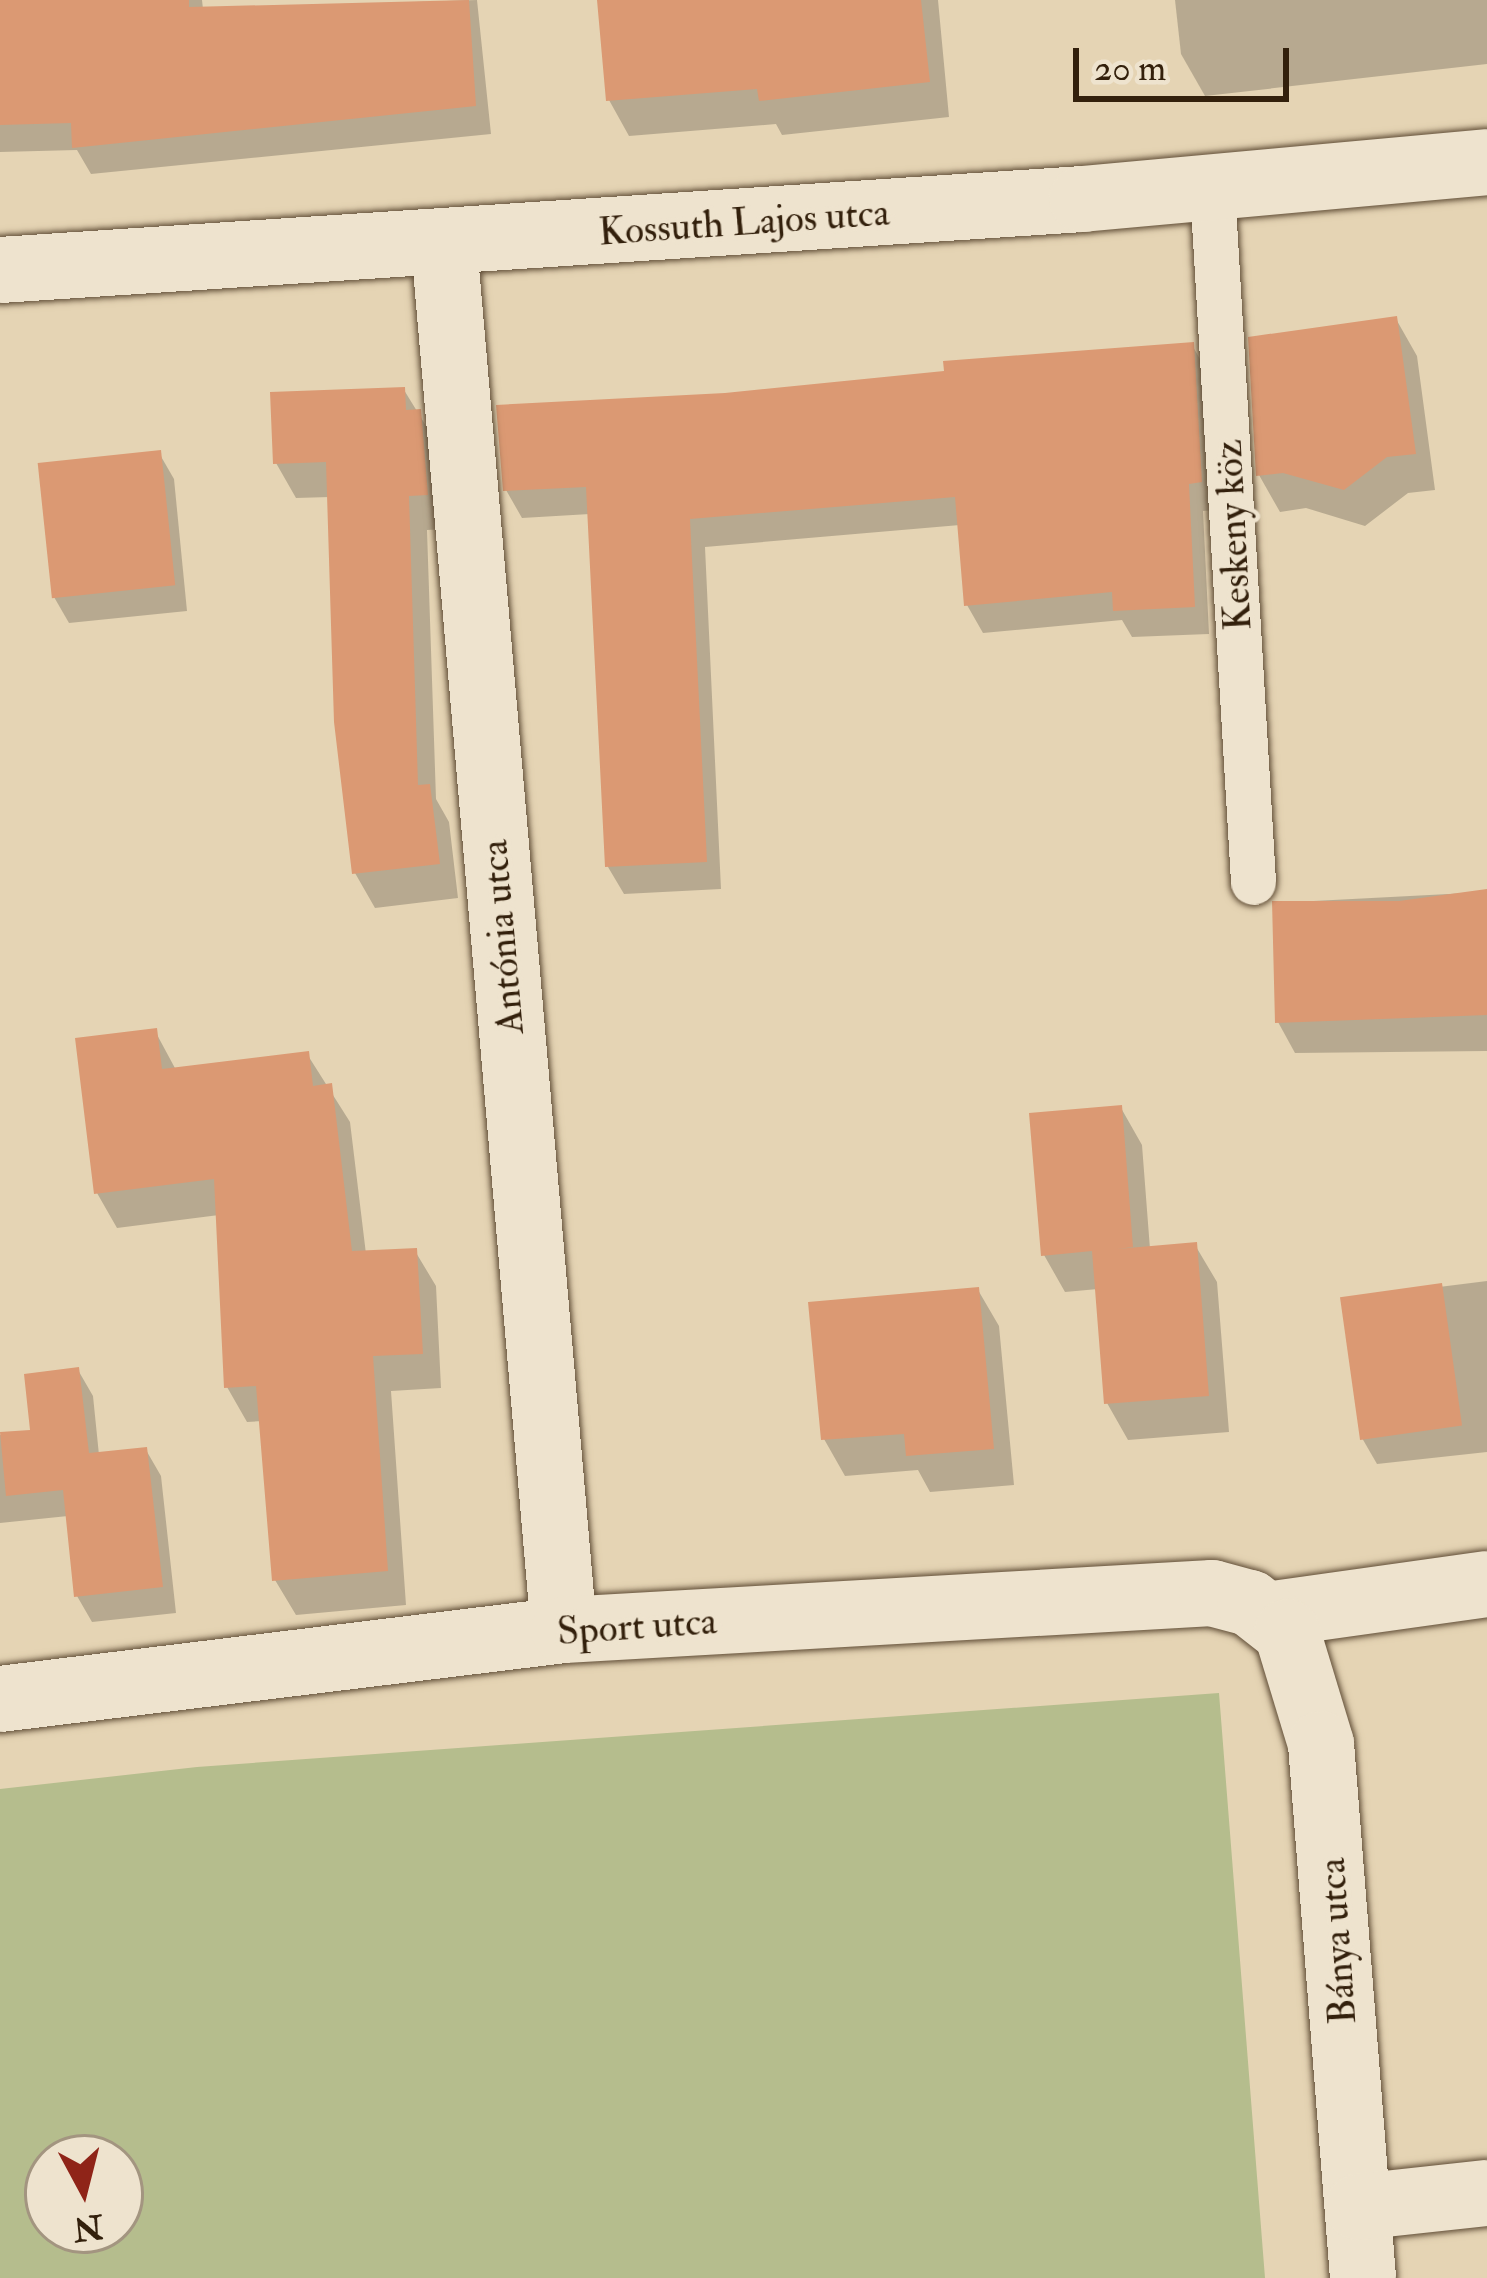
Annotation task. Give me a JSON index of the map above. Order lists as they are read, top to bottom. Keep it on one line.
{"streets":{"street":["Kossuth Lajos utca","Antónia utca","Sport utca","Bánya utca"],"lane":["Keskeny köz"]},"crossings":[["Kossuth Lajos utca","Keskeny köz"],["Kossuth Lajos utca","Antónia utca"],["Antónia utca","Sport utca"],["Sport utca","Bánya utca"]],"scale_bar":"20 m","north":"bottom"}
